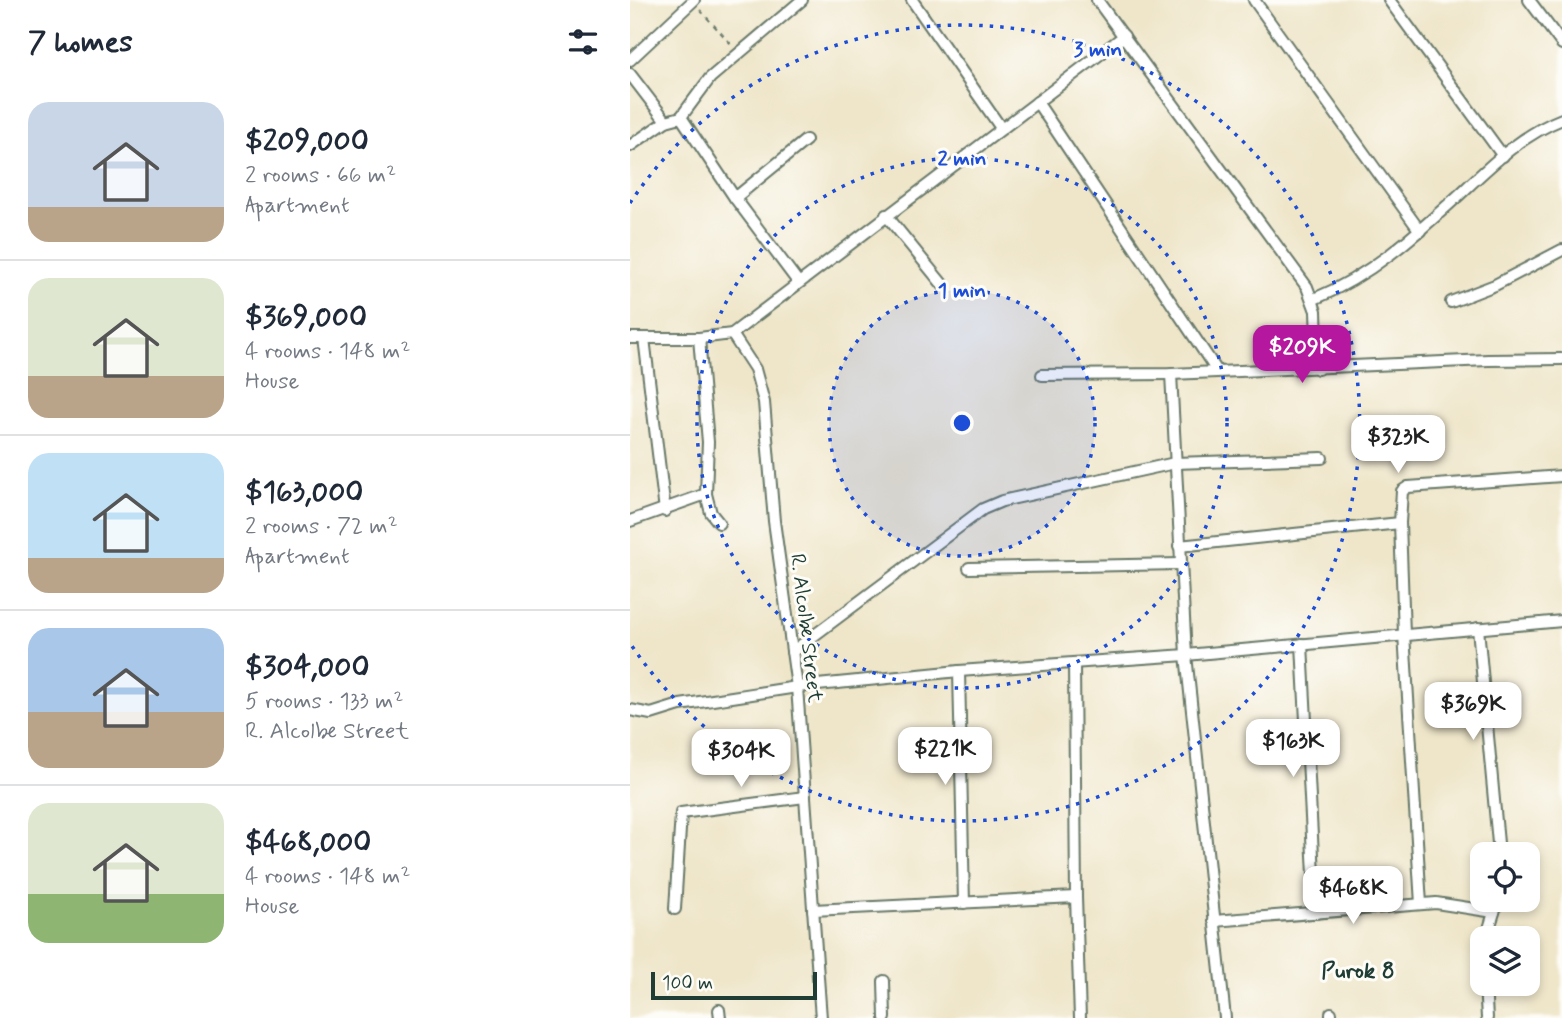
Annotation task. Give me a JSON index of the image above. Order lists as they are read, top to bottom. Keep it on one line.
{"streets":{"street":["R. Alcolbe Street"]},"districts":["Purok 8"],"scale_bar":"100 m","page":{"heading":"7 homes","list":[{"name":"$209,000","note":"2 rooms · 66 m² · Apartment"},{"name":"$369,000","note":"4 rooms · 148 m² · House"},{"name":"$163,000","note":"2 rooms · 72 m² · Apartment"},{"name":"$304,000","note":"5 rooms · 133 m² · R. Alcolbe Street"},{"name":"$468,000","note":"4 rooms · 148 m² · House"}],"price":["$209K","$323K","$369K","$163K","$221K","$304K","$468K"],"scale":"100 m"},"rings":["3 min","2 min","1 min"]}
